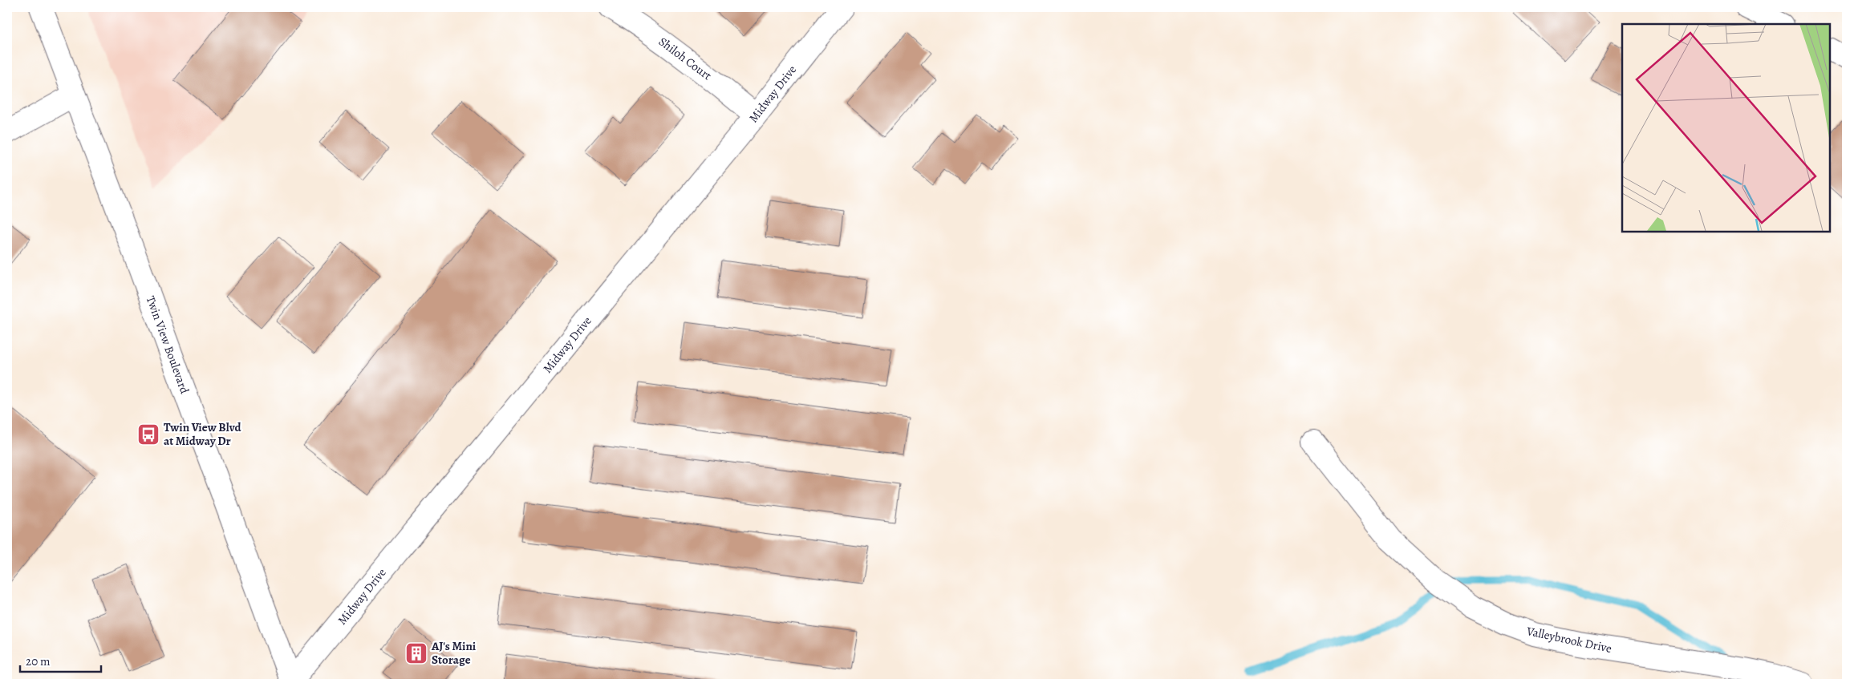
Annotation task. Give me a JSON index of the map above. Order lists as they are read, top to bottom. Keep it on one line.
{"streets":{"street":["Shiloh Court","Midway Drive","Twin View Boulevard","Valleybrook Drive"]},"crossings":[["Shiloh Court","Midway Drive"],["Midway Drive","Twin View Boulevard"]],"places":{"bus stop":["Twin View Blvd at Midway Dr"],"building":["AJ's Mini Storage"]},"scale_bar":"20 m"}
